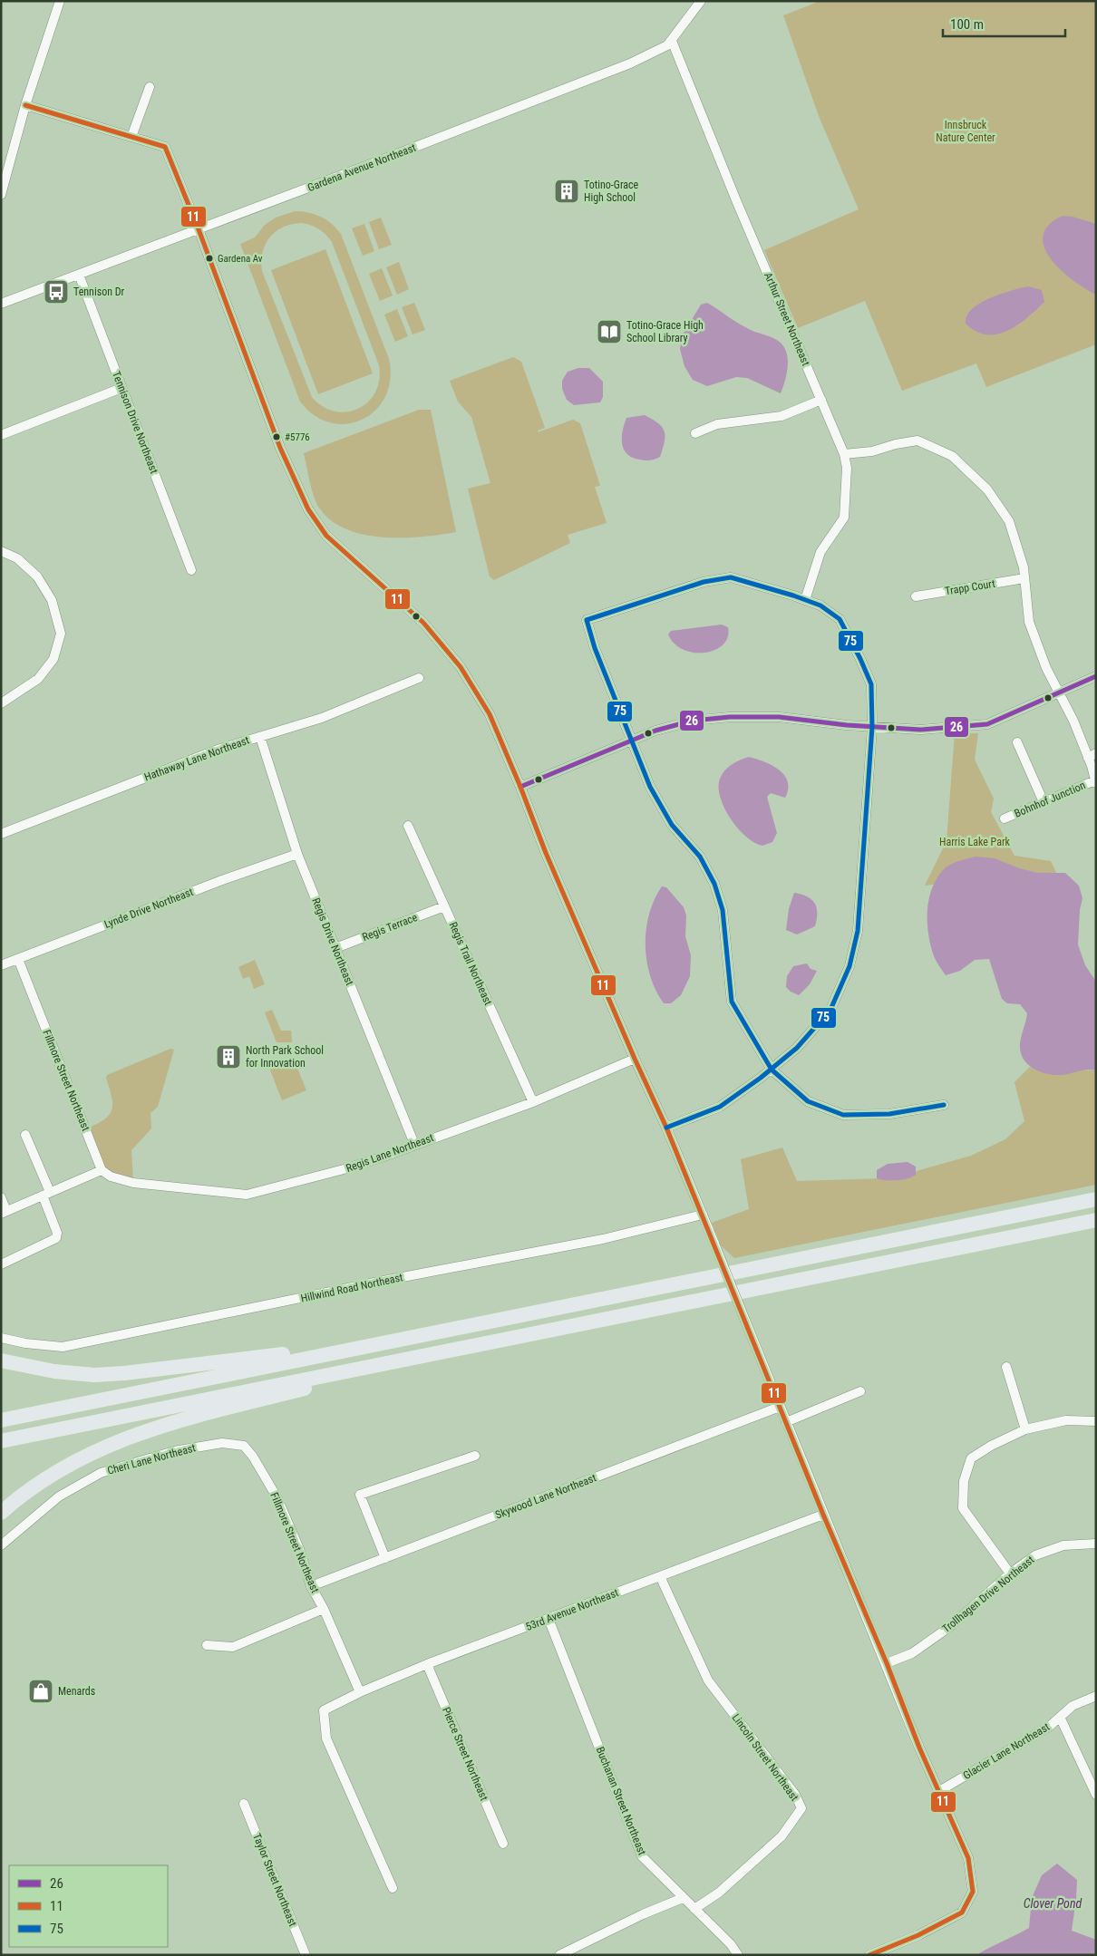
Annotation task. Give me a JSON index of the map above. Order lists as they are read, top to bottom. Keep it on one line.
{"streets":{"street":["Gardena Avenue Northeast","Arthur Street Northeast","Tennison Drive Northeast","Trapp Court","Hathaway Lane Northeast","Bohnhof Junction","Lynde Drive Northeast","Regis Terrace","Regis Drive Northeast","Regis Trail Northeast","Fillmore Street Northeast","Regis Lane Northeast","Hillwind Road Northeast","Cheri Lane Northeast","Skywood Lane Northeast","Trollhagen Drive Northeast","53rd Avenue Northeast","Glacier Lane Northeast","Pierce Street Northeast","Lincoln Street Northeast","Buchanan Street Northeast","Taylor Street Northeast"]},"crossings":[["Gardena Avenue Northeast","Arthur Street Northeast"],["Gardena Avenue Northeast","Tennison Drive Northeast"],["Hathaway Lane Northeast","Regis Drive Northeast"],["Lynde Drive Northeast","Regis Drive Northeast"],["Lynde Drive Northeast","Fillmore Street Northeast"],["Regis Terrace","Regis Drive Northeast"],["Regis Terrace","Regis Trail Northeast"],["Regis Drive Northeast","Regis Lane Northeast"],["Regis Trail Northeast","Regis Lane Northeast"],["Fillmore Street Northeast","Regis Lane Northeast"],["Fillmore Street Northeast","Cheri Lane Northeast"],["Fillmore Street Northeast","Skywood Lane Northeast"],["Fillmore Street Northeast","53rd Avenue Northeast"],["53rd Avenue Northeast","Pierce Street Northeast"],["53rd Avenue Northeast","Lincoln Street Northeast"],["53rd Avenue Northeast","Buchanan Street Northeast"],["Lincoln Street Northeast","Buchanan Street Northeast"]],"water":["Clover Pond"],"parks":["Innsbruck Nature Center","Harris Lake Park"],"places":{"building":["Totino-Grace High School","North Park School for Innovation"],"other":["Gardena Av","#5776"],"bus stop":["Tennison Dr"],"library":["Totino-Grace High School Library"],"shop":["Menards"]},"lines":["transit line 11","transit line 75","transit line 26"],"legend":["26","11","75"],"scale_bar":"100 m"}
